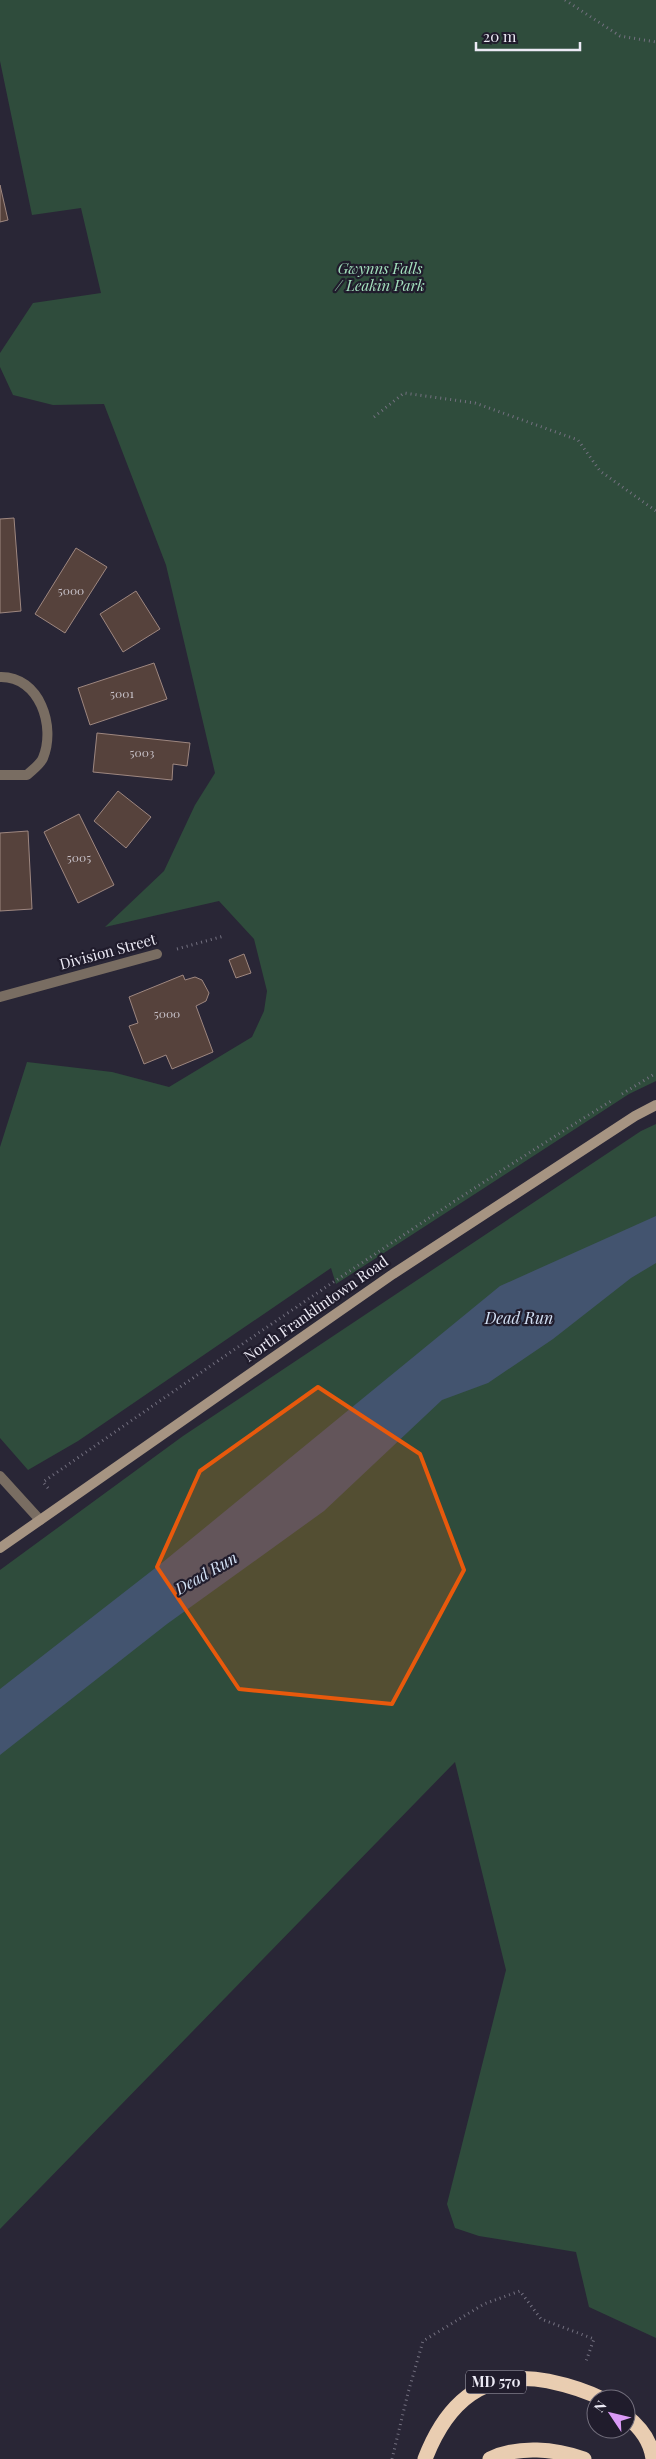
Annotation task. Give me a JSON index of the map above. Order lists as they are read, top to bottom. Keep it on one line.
{"streets":{"highway":["MD 570"],"street":["Division Street","North Franklintown Road"]},"water":["Dead Run"],"parks":["Gwynns Falls / Leakin Park"],"house_numbers":["5000","5001","5003","5005","5000"],"scale_bar":"20 m","north":"top left"}
